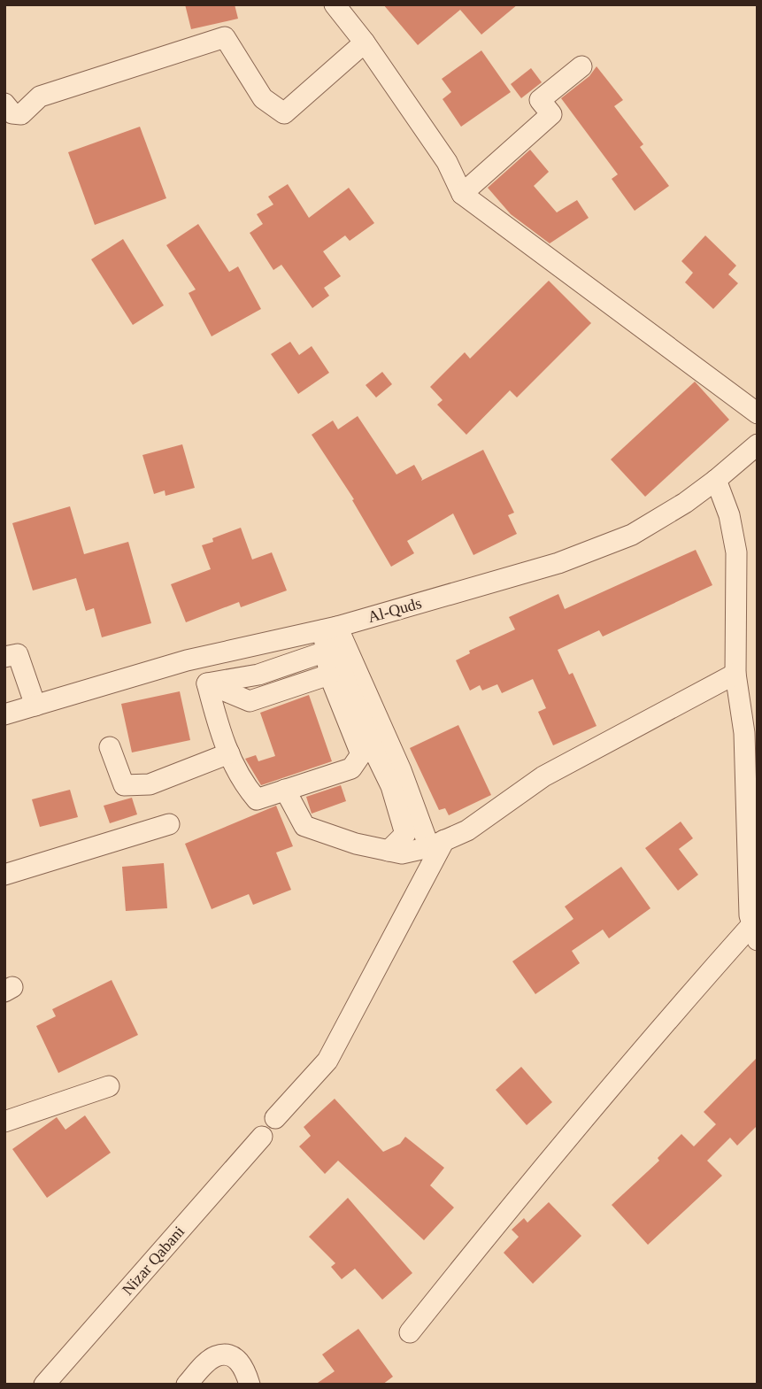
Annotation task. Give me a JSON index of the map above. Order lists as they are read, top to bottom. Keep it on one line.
{"streets":{"street":["Al-Quds","Nizar Qabani"]}}
